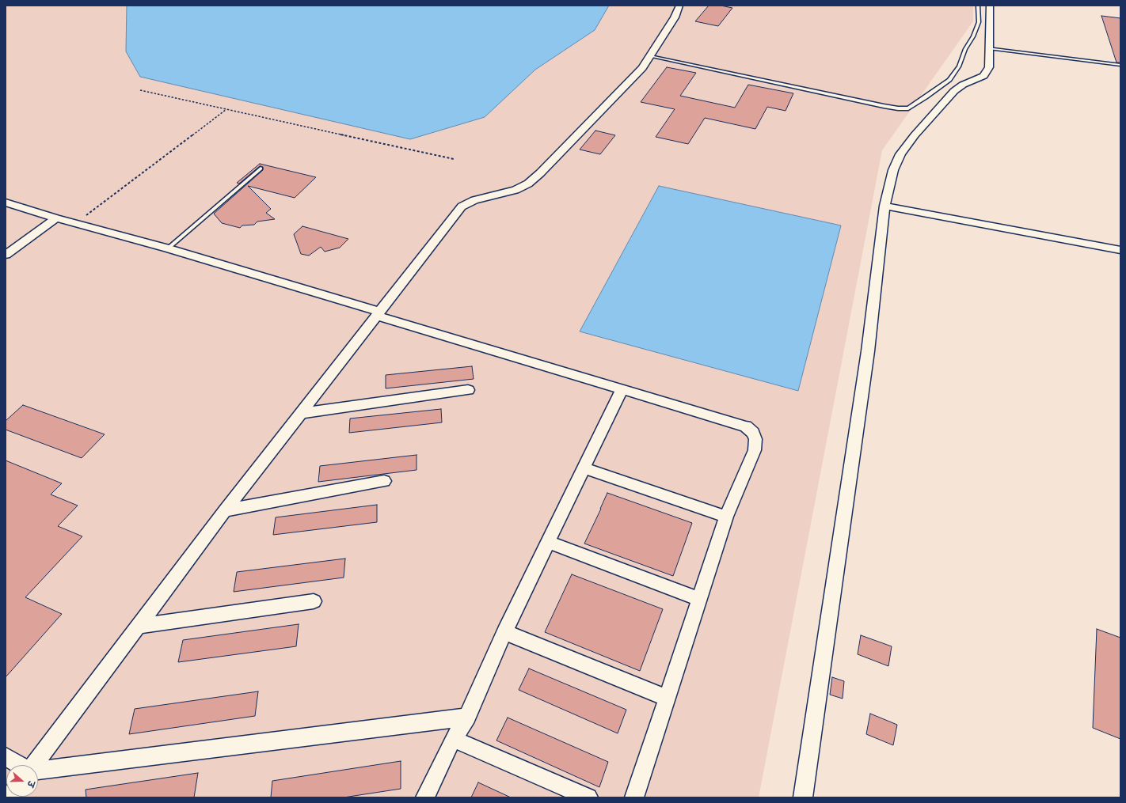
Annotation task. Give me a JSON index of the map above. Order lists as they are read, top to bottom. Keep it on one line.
{"north":"right"}
